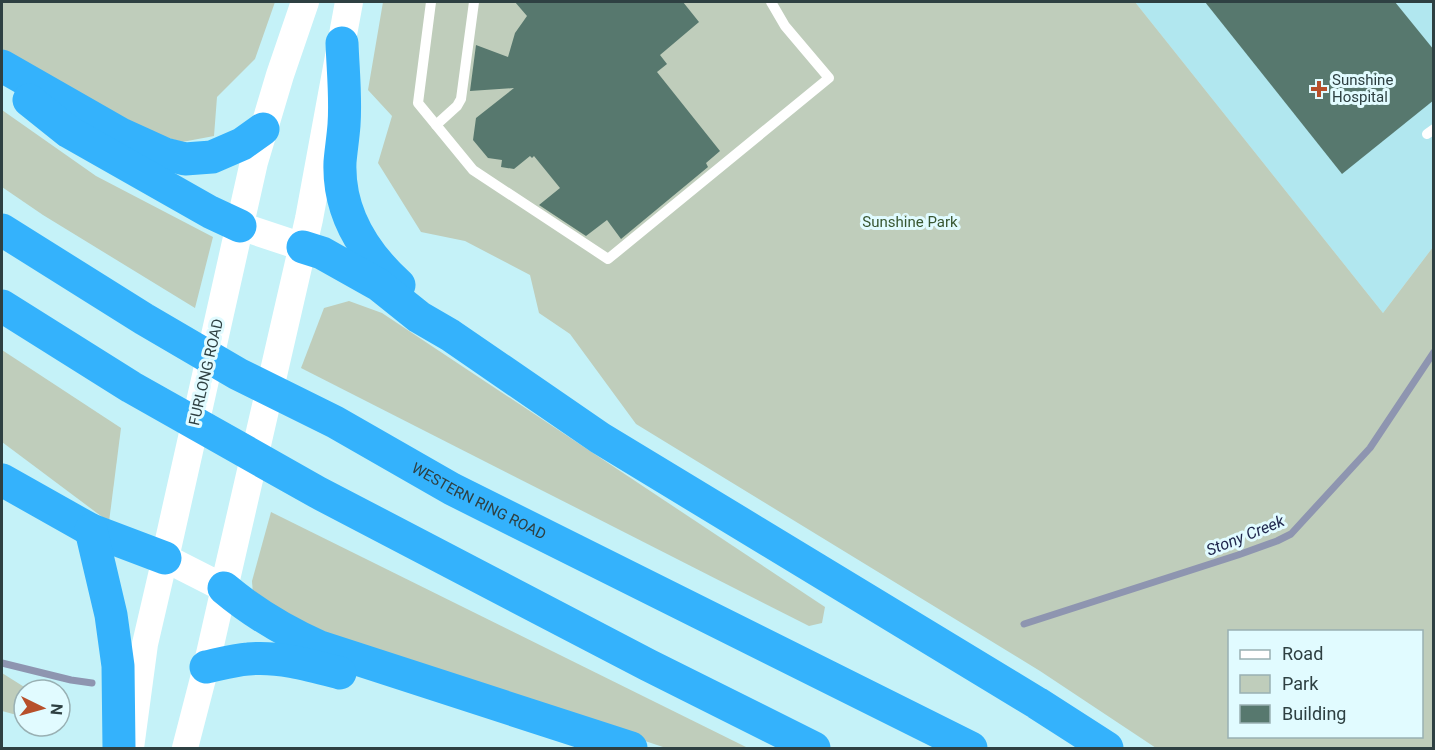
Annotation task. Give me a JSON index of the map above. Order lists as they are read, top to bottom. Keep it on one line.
{"streets":{"highway":["WESTERN RING ROAD"],"main road":["FURLONG ROAD"]},"water":["Stony Creek"],"parks":["Sunshine Park"],"places":{"health":["Sunshine Hospital"]},"legend":["Road","Park","Building"],"north":"right"}
